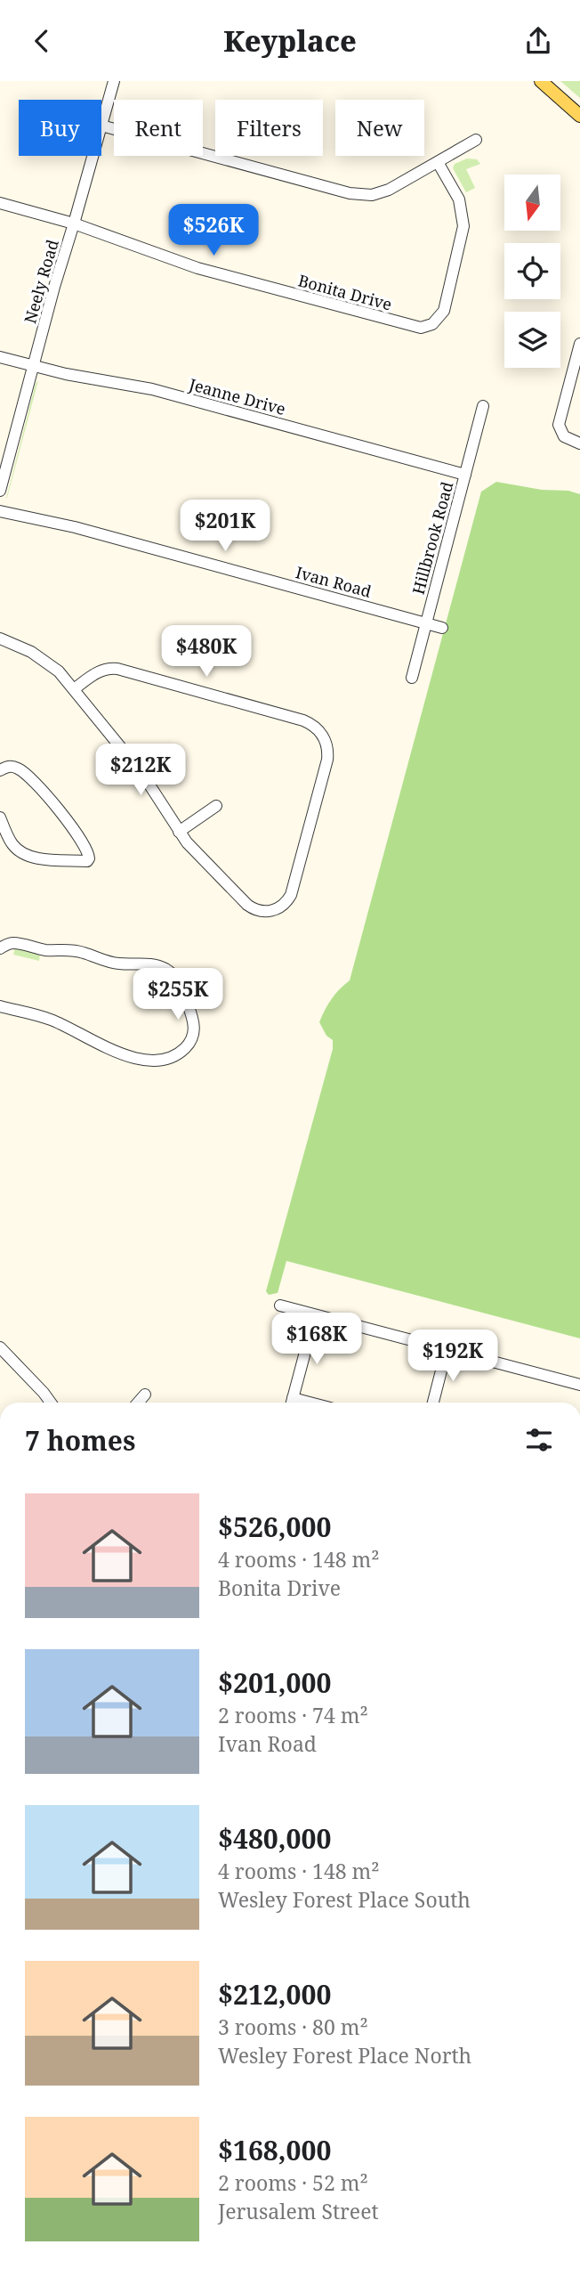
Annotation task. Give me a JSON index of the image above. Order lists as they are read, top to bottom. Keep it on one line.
{"streets":{"street":["Neely Road","Bonita Drive","Jeanne Drive","Hillbrook Road","Ivan Road"]},"crossings":[["Neely Road","Bonita Drive"],["Neely Road","Jeanne Drive"],["Jeanne Drive","Hillbrook Road"],["Hillbrook Road","Ivan Road"]],"north":"bottom","page":{"header":"Keyplace","chip":["Buy","Rent","Filters","New"],"price":["$526K","$201K","$480K","$212K","$255K","$168K","$192K"],"heading":"7 homes","list":[{"name":"$526,000","note":"4 rooms · 148 m² · Bonita Drive"},{"name":"$201,000","note":"2 rooms · 74 m² · Ivan Road"},{"name":"$480,000","note":"4 rooms · 148 m² · Wesley Forest Place South"},{"name":"$212,000","note":"3 rooms · 80 m² · Wesley Forest Place North"},{"name":"$168,000","note":"2 rooms · 52 m² · Jerusalem Street"}]}}
